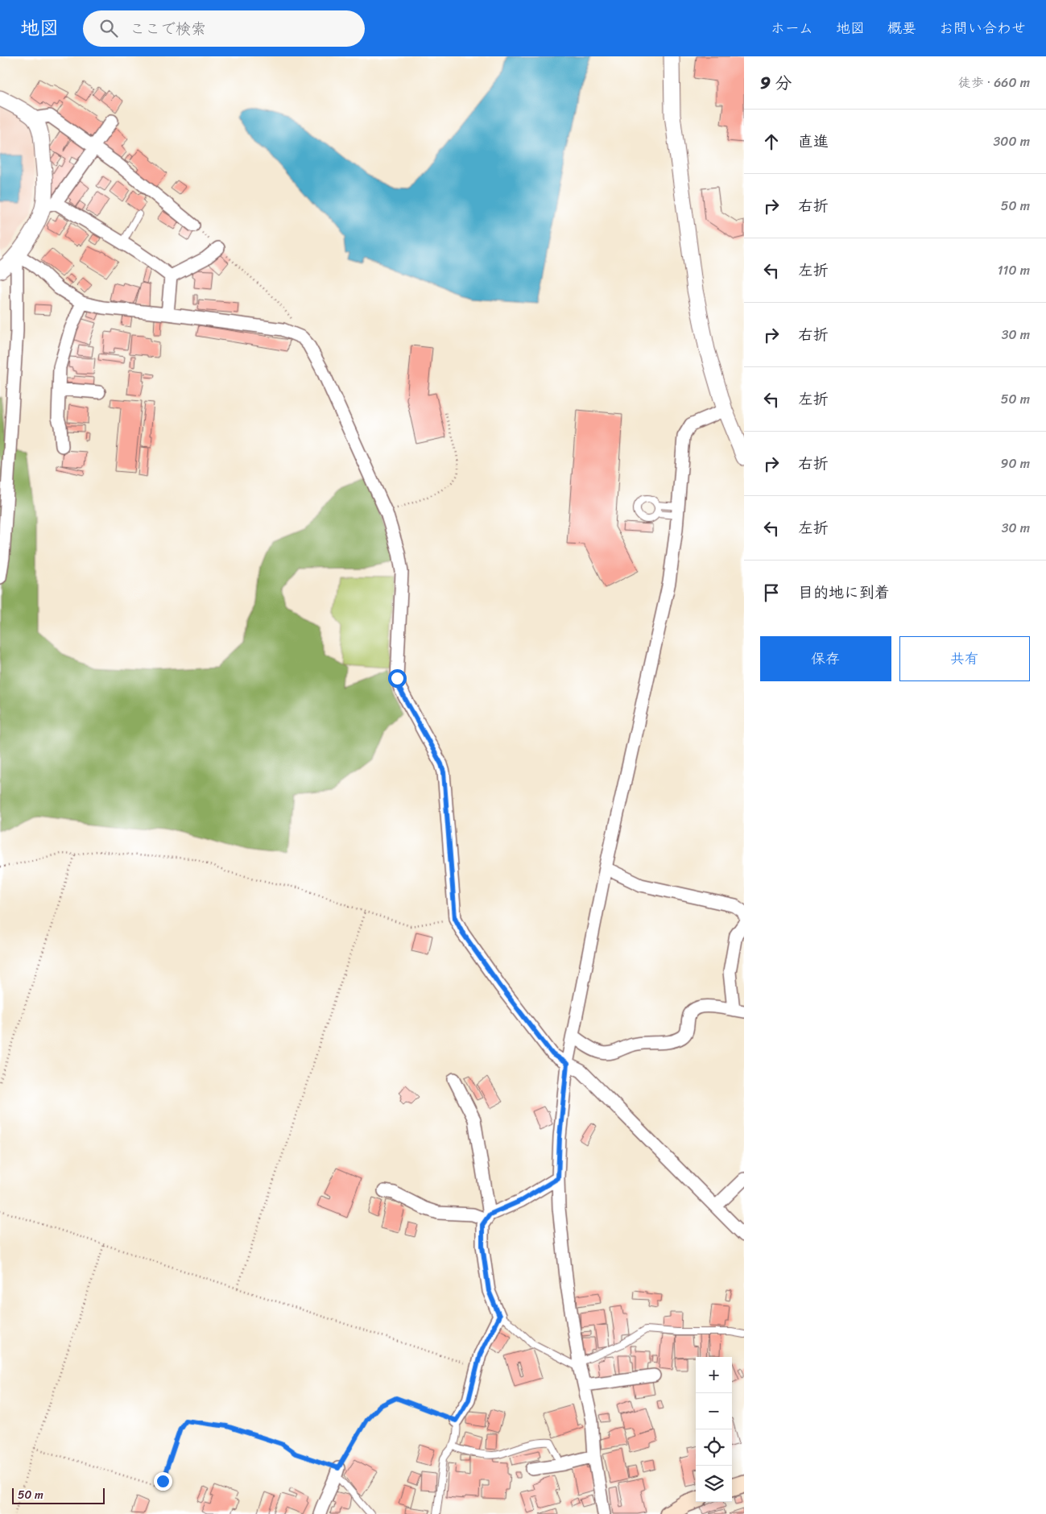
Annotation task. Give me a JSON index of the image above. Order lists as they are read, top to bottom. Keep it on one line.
{"scale_bar":"50 m","page":{"header":"地図","search":"ここで検索","nav":["ホーム","地図","概要","お問い合わせ"],"heading":["9 分","徒歩 · 660 m"],"list":[["直進","300 m"],["右折","50 m"],["左折","110 m"],["右折","30 m"],["左折","50 m"],["右折","90 m"],["左折","30 m"],"目的地に到着"],"buttons":["保存","共有"],"map_buttons":["+","−"],"scale":"50 m"}}
